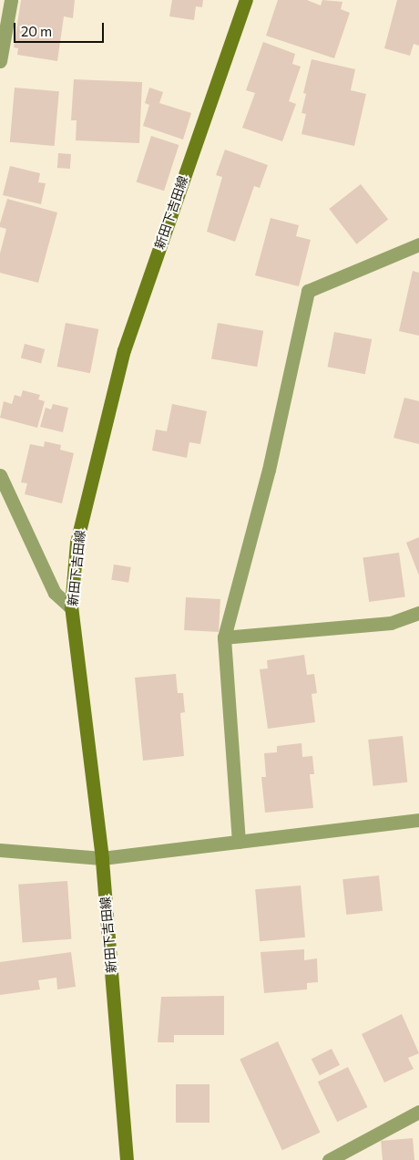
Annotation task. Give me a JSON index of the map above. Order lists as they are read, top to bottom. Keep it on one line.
{"streets":{"main road":["新田下吉田線"]},"scale_bar":"20 m"}
